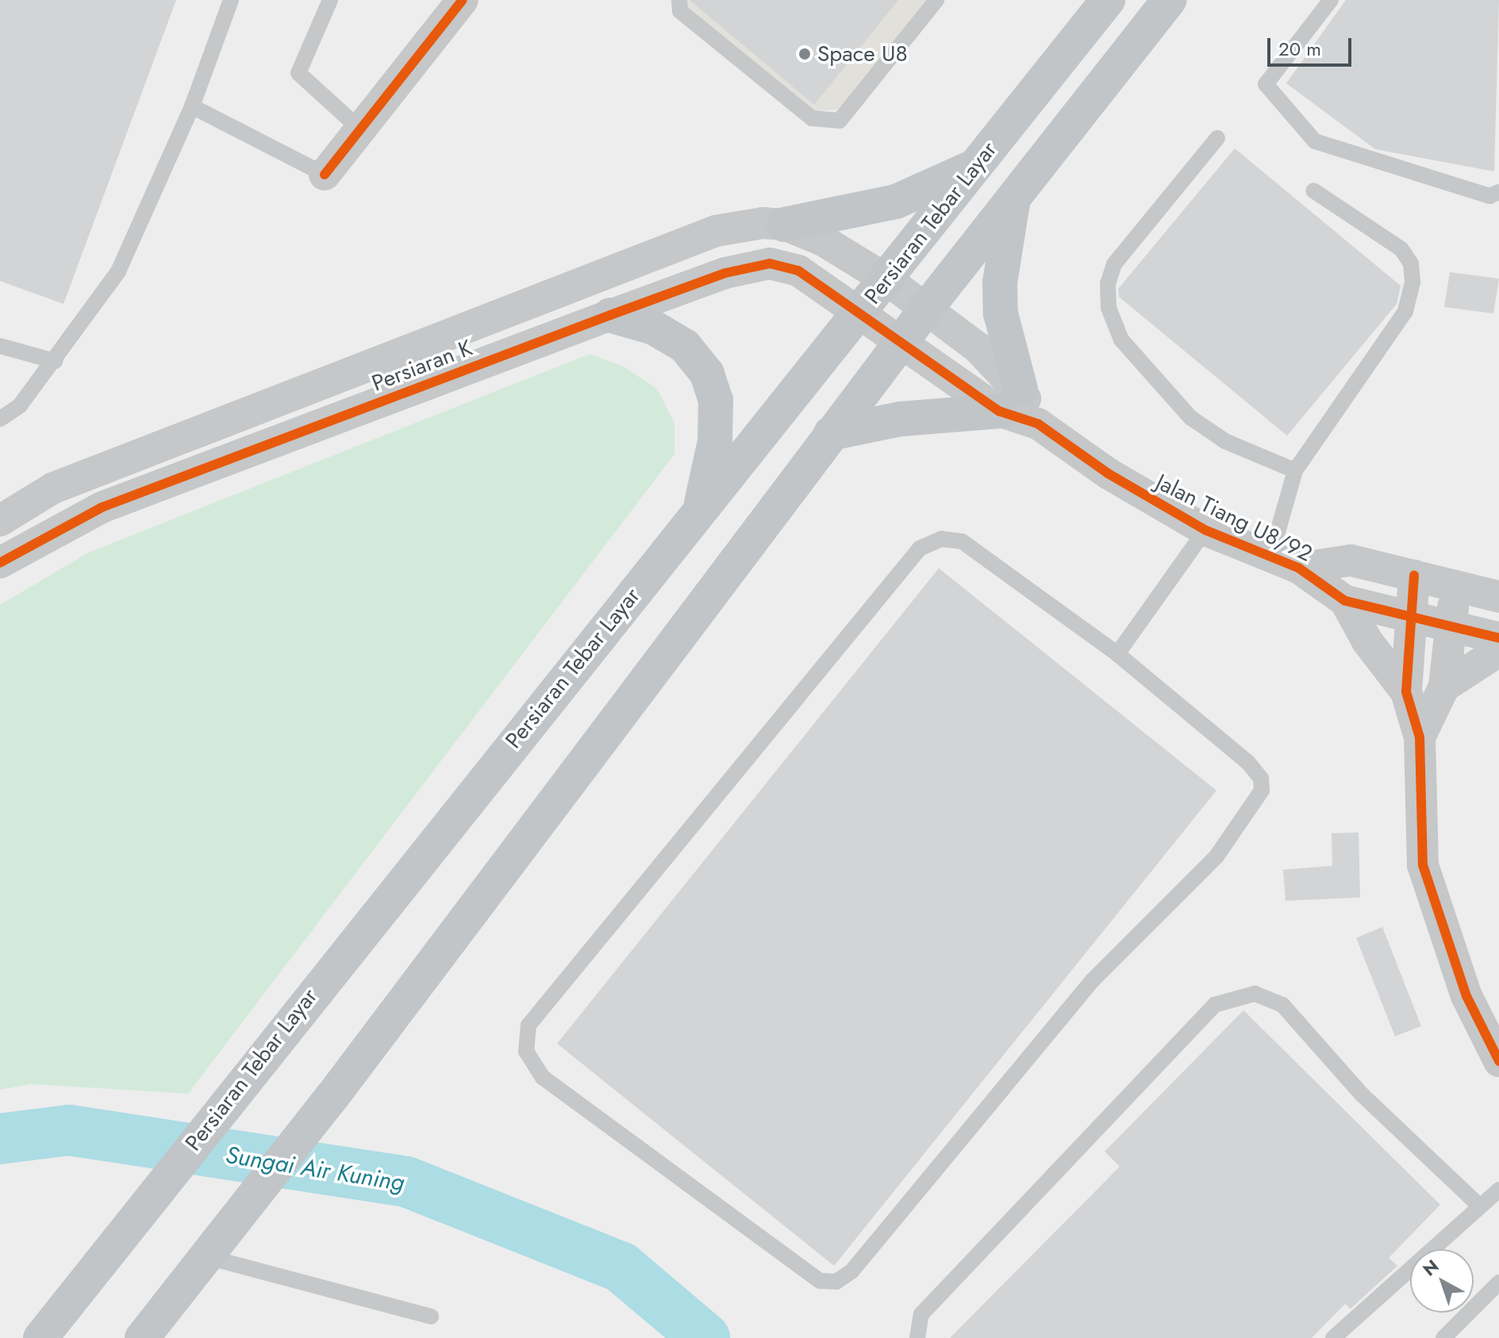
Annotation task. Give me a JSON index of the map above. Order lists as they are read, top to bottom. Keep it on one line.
{"streets":{"main road":["Persiaran Tebar Layar"],"street":["Persiaran K","Jalan Tiang U8/92"]},"crossings":[["Persiaran Tebar Layar","Persiaran K"],["Persiaran K","Jalan Tiang U8/92"]],"water":["Sungai Air Kuning"],"places":["Space U8"],"scale_bar":"20 m","north":"top left"}
